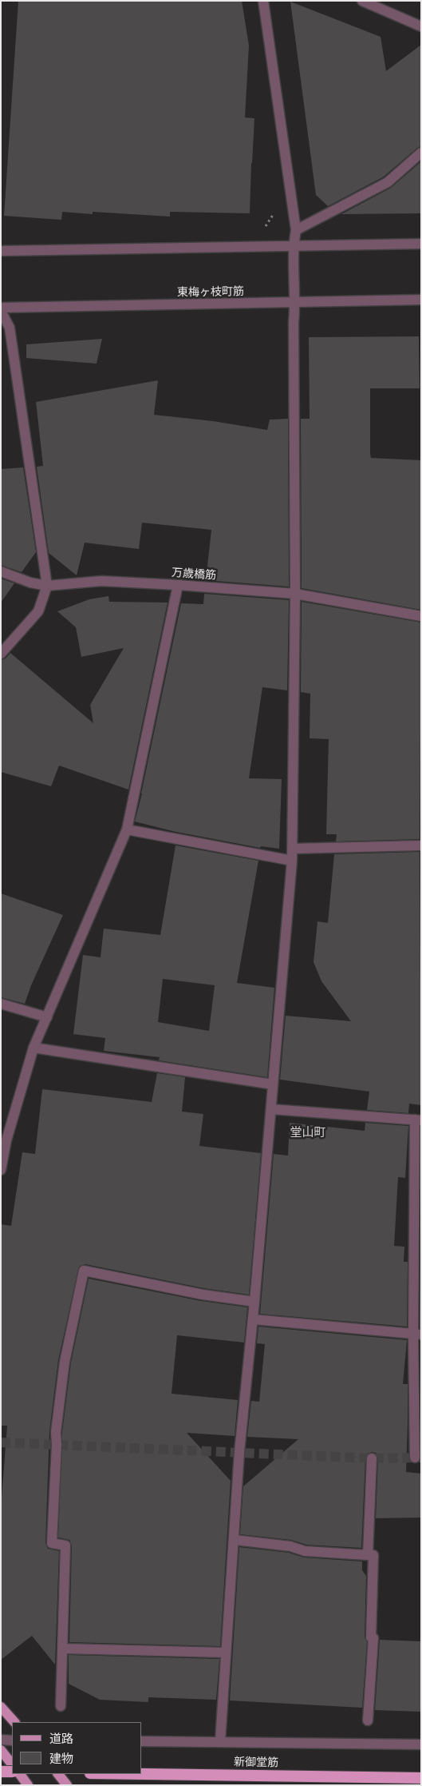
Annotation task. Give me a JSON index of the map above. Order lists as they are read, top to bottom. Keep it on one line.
{"streets":{"highway":["新御堂筋"],"street":["東梅ヶ枝町筋","万歳橋筋"]},"districts":["堂山町"],"legend":["道路","建物"]}
